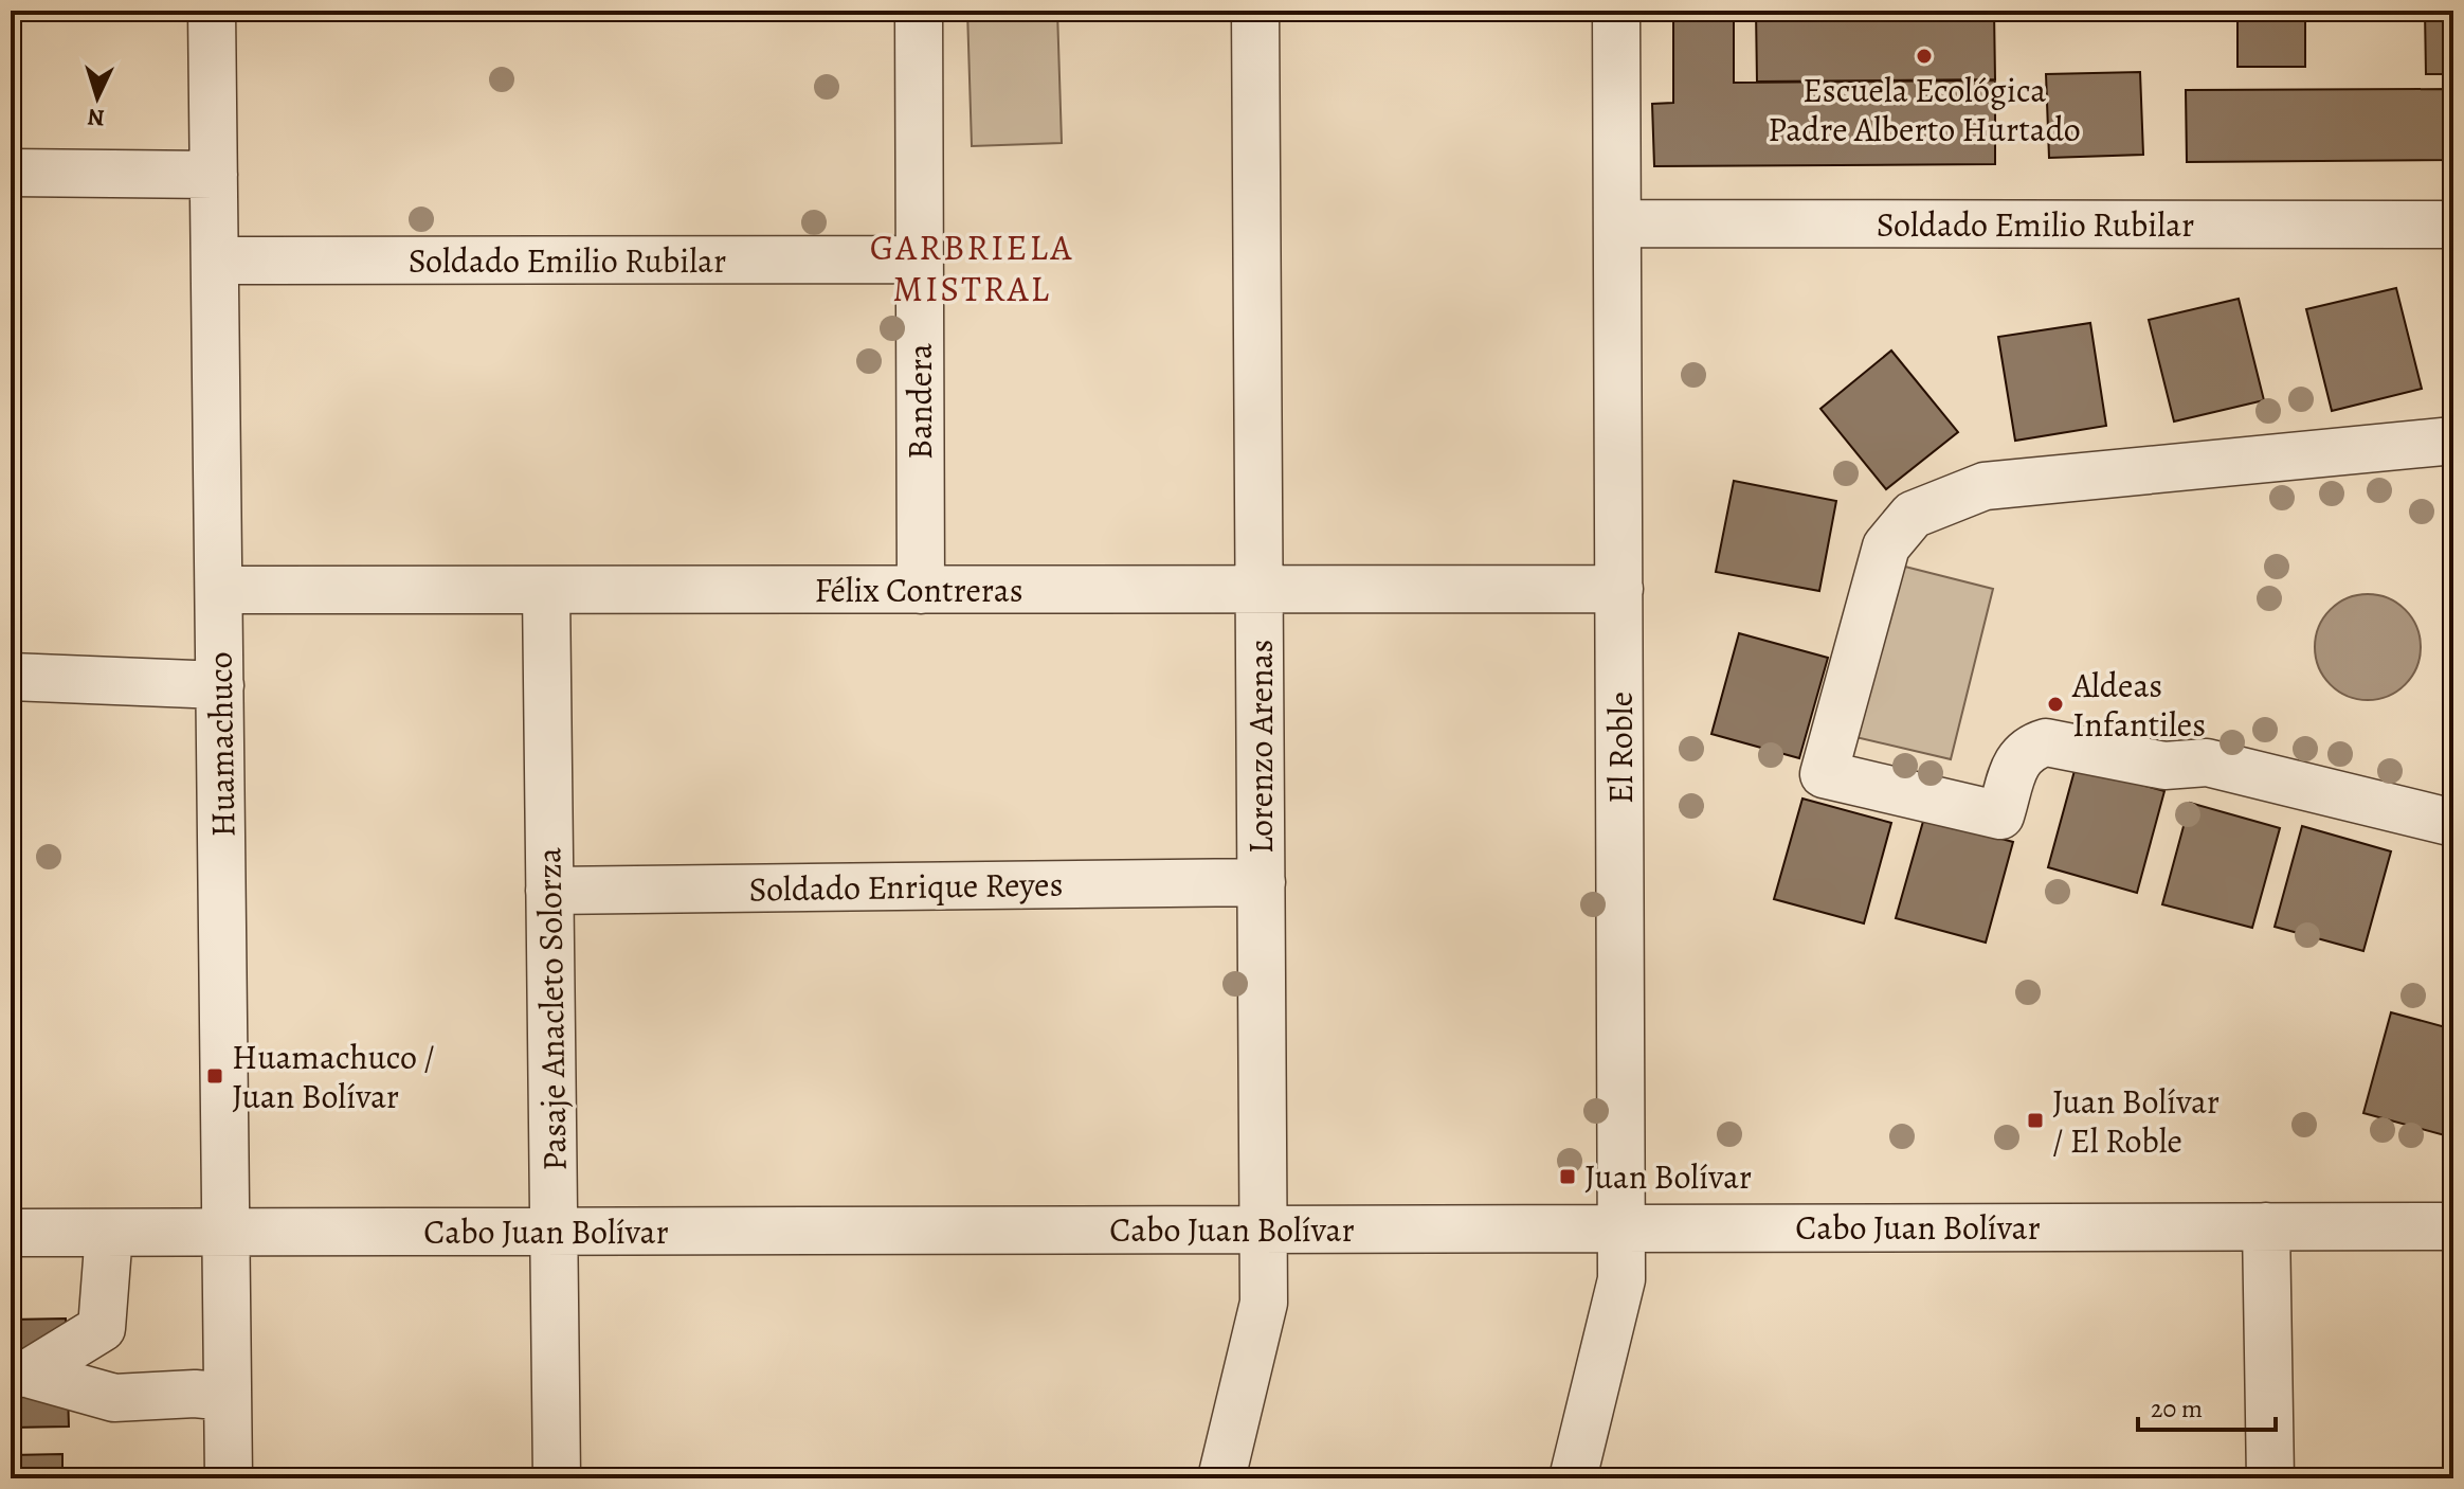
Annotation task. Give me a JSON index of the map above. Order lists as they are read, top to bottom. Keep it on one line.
{"streets":{"street":["Soldado Emilio Rubilar","Bandera","Félix Contreras","Huamachuco","Lorenzo Arenas","El Roble","Soldado Enrique Reyes","Pasaje Anacleto Solorza","Cabo Juan Bolívar"]},"crossings":[["Soldado Emilio Rubilar","Bandera"],["Soldado Emilio Rubilar","Huamachuco"],["Soldado Emilio Rubilar","El Roble"],["Bandera","Félix Contreras"],["Félix Contreras","Huamachuco"],["Félix Contreras","Lorenzo Arenas"],["Félix Contreras","El Roble"],["Félix Contreras","Pasaje Anacleto Solorza"],["Huamachuco","Cabo Juan Bolívar"],["Lorenzo Arenas","Soldado Enrique Reyes"],["Lorenzo Arenas","Cabo Juan Bolívar"],["El Roble","Cabo Juan Bolívar"],["Soldado Enrique Reyes","Pasaje Anacleto Solorza"],["Pasaje Anacleto Solorza","Cabo Juan Bolívar"]],"districts":["GARBRIELA MISTRAL"],"places":{"other":["Escuela Ecológica Padre Alberto Hurtado","Aldeas Infantiles"],"transit":["Huamachuco / Juan Bolívar","Juan Bolívar / El Roble","Juan Bolívar"]},"scale_bar":"20 m","north":"bottom"}
